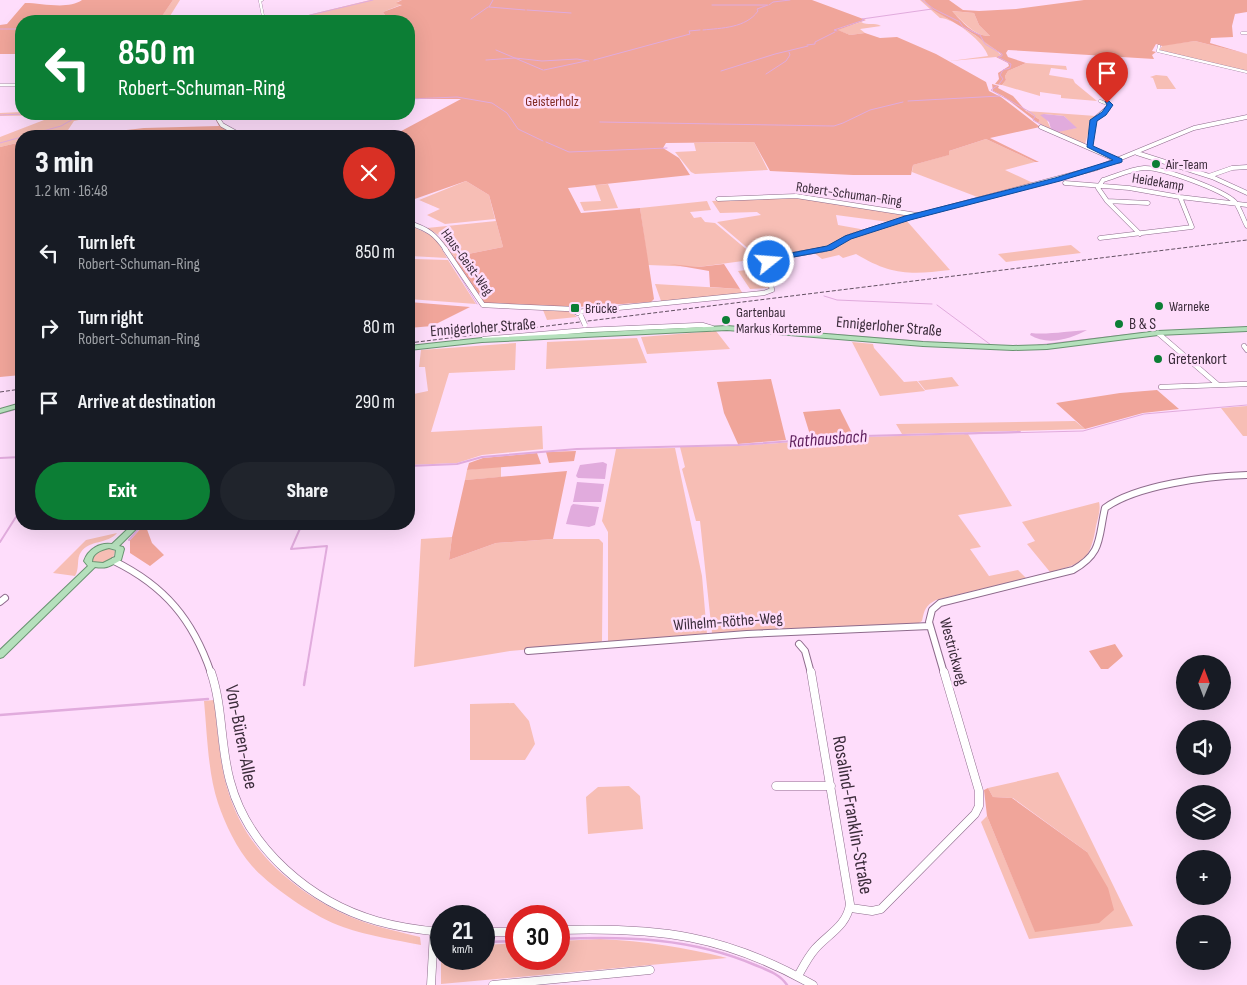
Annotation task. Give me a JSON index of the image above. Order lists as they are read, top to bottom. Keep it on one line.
{"streets":{"main road":["Ennigerloher Straße"],"street":["Heidekamp","Robert-Schuman-Ring","Haus-Geist-Weg","Wilhelm-Röthe-Weg","Westrickweg","Von-Büren-Allee","Rosalind-Franklin-Straße"]},"crossings":[["Robert-Schuman-Ring","Haus-Geist-Weg"],["Wilhelm-Röthe-Weg","Westrickweg"],["Westrickweg","Rosalind-Franklin-Straße"]],"water":["Rathausbach"],"parks":["Geisterholz"],"places":{"other":["Air-Team","Warneke","Gartenbau Markus Kortemme","B & S","Gretenkort"],"transit":["Brücke"]},"north":"top","page":{"turn":["850 m","Robert-Schuman-Ring"],"heading":["3 min","1.2 km · 16:48"],"list":[{"name":"Turn left","note":"Robert-Schuman-Ring","value":"850 m"},{"name":"Turn right","note":"Robert-Schuman-Ring","value":"80 m"},{"name":"Arrive at destination","value":"290 m"}],"buttons":["Exit","Share"],"map_buttons":["+","−"],"speed":"21 km/h","limit":"30"}}
